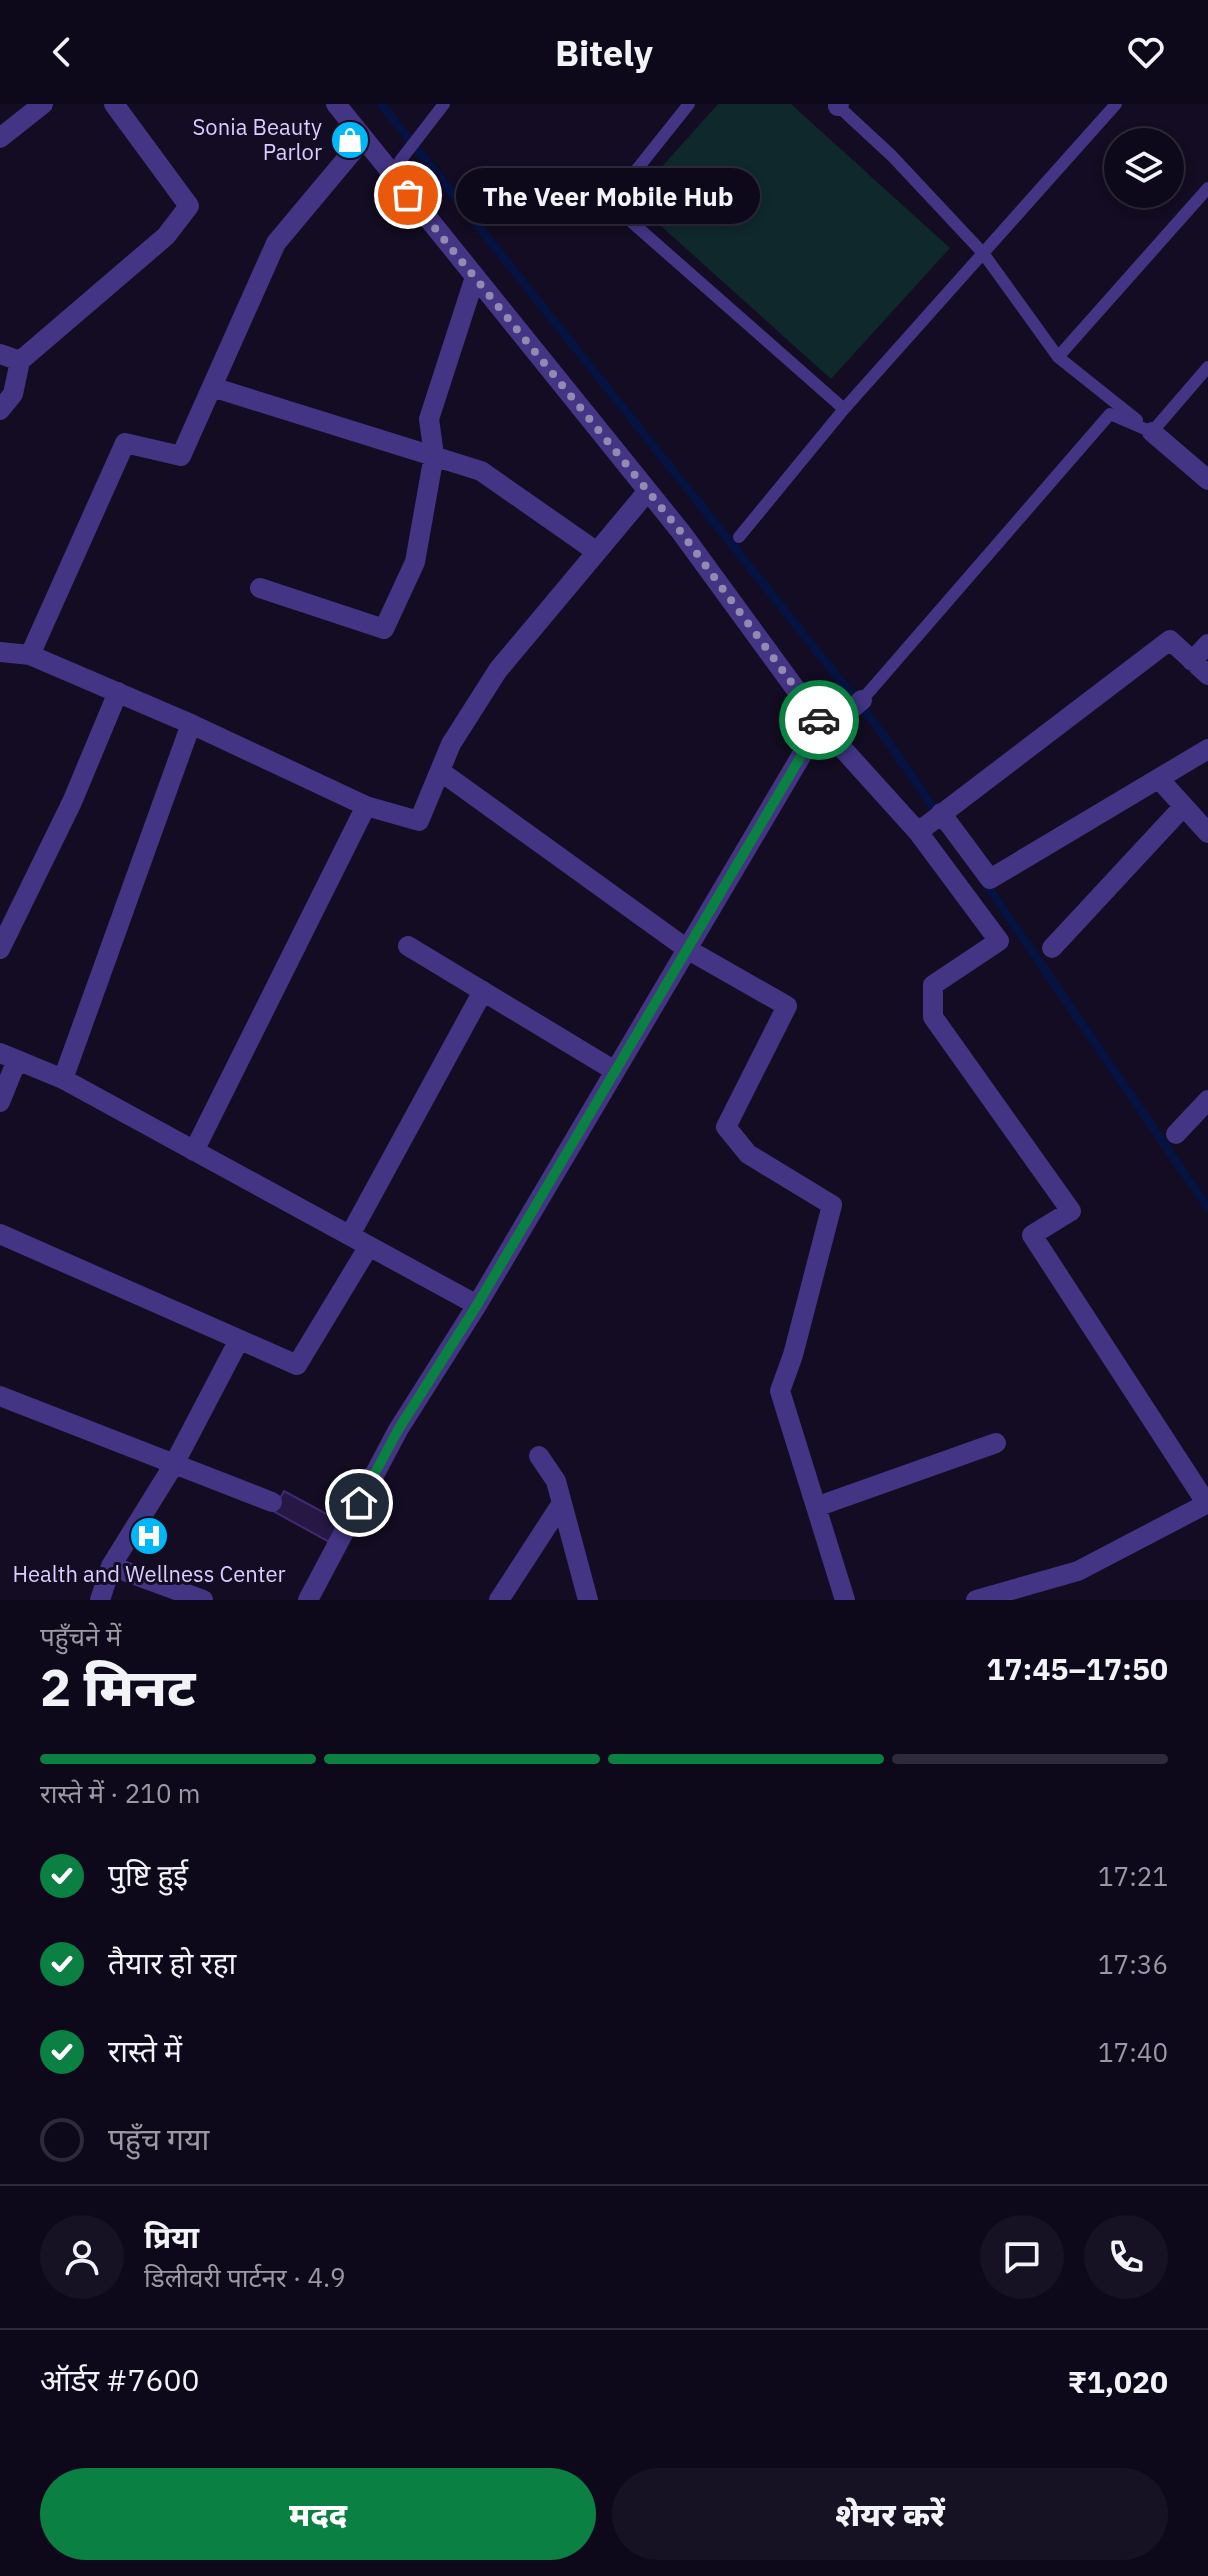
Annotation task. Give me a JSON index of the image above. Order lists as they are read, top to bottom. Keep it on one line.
{"places":{"shop":["Sonia Beauty Parlor"],"other":["The Veer Mobile Hub"],"hospital":["Health and Wellness Center"]},"page":{"header":"Bitely","bubble":"The Veer Mobile Hub","heading":["2 मिनट","पहुँचने में","17:45–17:50"],"panel":["प्रिया","डिलीवरी पार्टनर · 4.9","ऑर्डर #7600","₹1,020"],"bar":"रास्ते में · 210 m","list":[["पुष्टि हुई","17:21"],["तैयार हो रहा","17:36"],["रास्ते में","17:40"],"पहुँच गया"],"buttons":["मदद","शेयर करें"]}}
